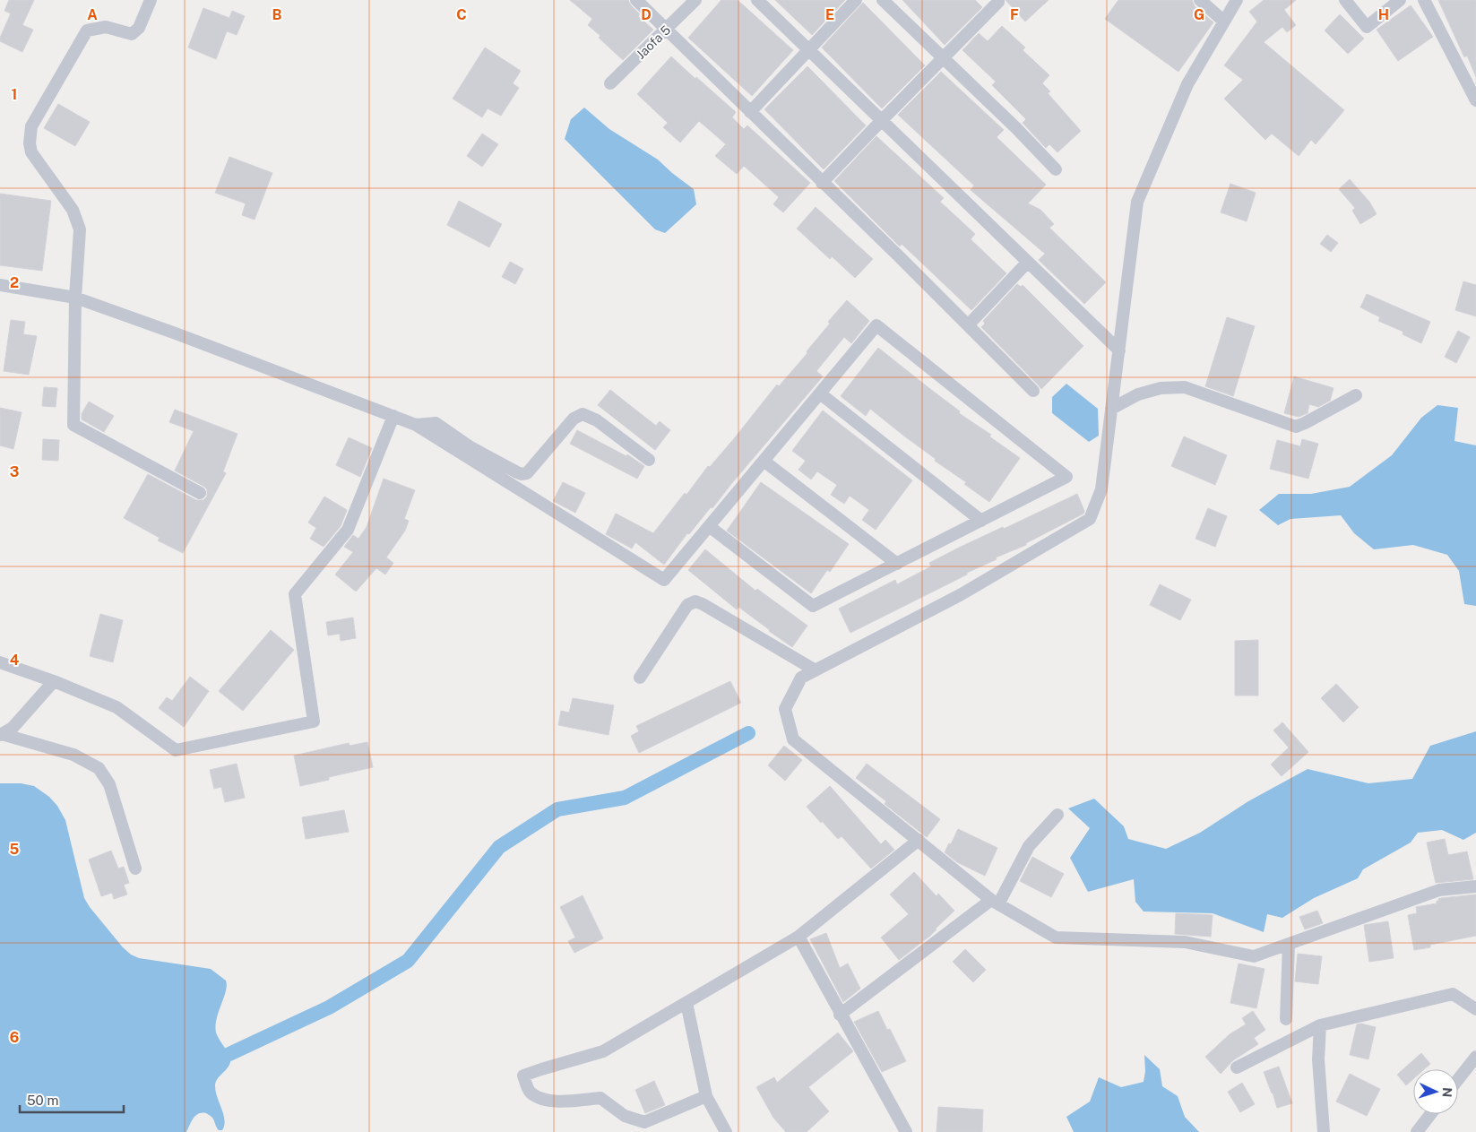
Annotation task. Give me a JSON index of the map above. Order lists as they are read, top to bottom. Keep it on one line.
{"streets":{"street":["Jaofa 5"]},"scale_bar":"50 m","north":"right","grid":{"columns":["A","B","C","D","E","F","G","H"],"rows":["1","2","3","4","5","6"]}}
